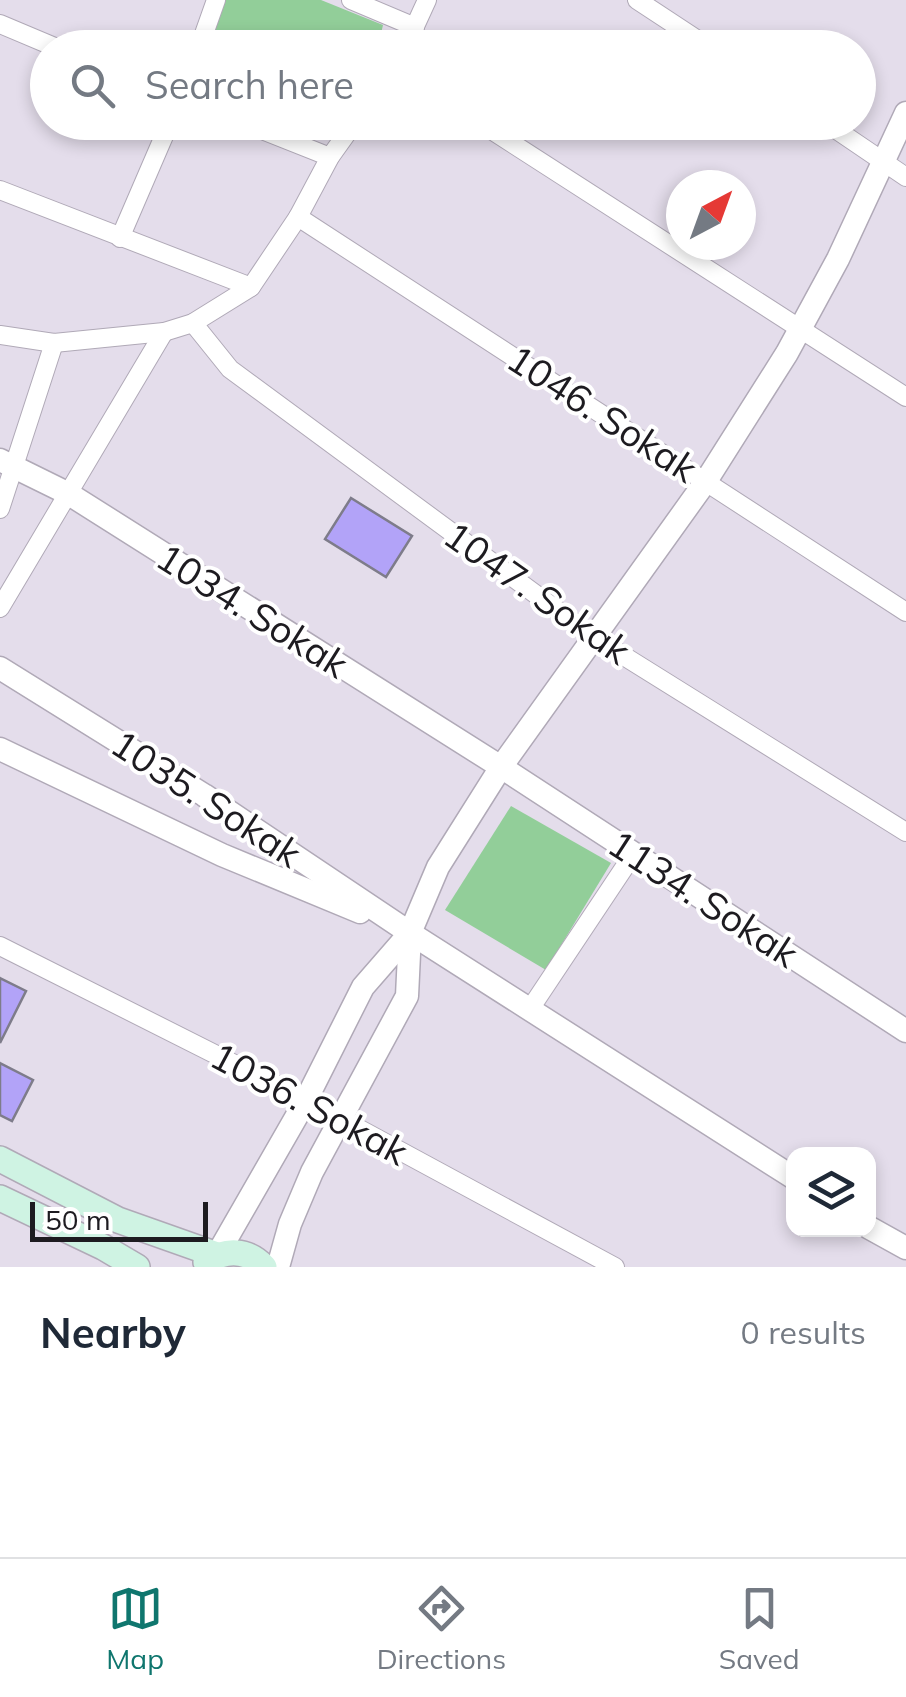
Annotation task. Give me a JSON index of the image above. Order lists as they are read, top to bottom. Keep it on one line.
{"streets":{"street":["1046. Sokak","1047. Sokak","1034. Sokak","1035. Sokak","1134. Sokak","1036. Sokak"]},"crossings":[["1034. Sokak","1134. Sokak"]],"scale_bar":"50 m","north":"top right","page":{"search":"Search here","scale":"50 m","heading":["Nearby","0 results"],"nav":["Map","Directions","Saved"]}}
